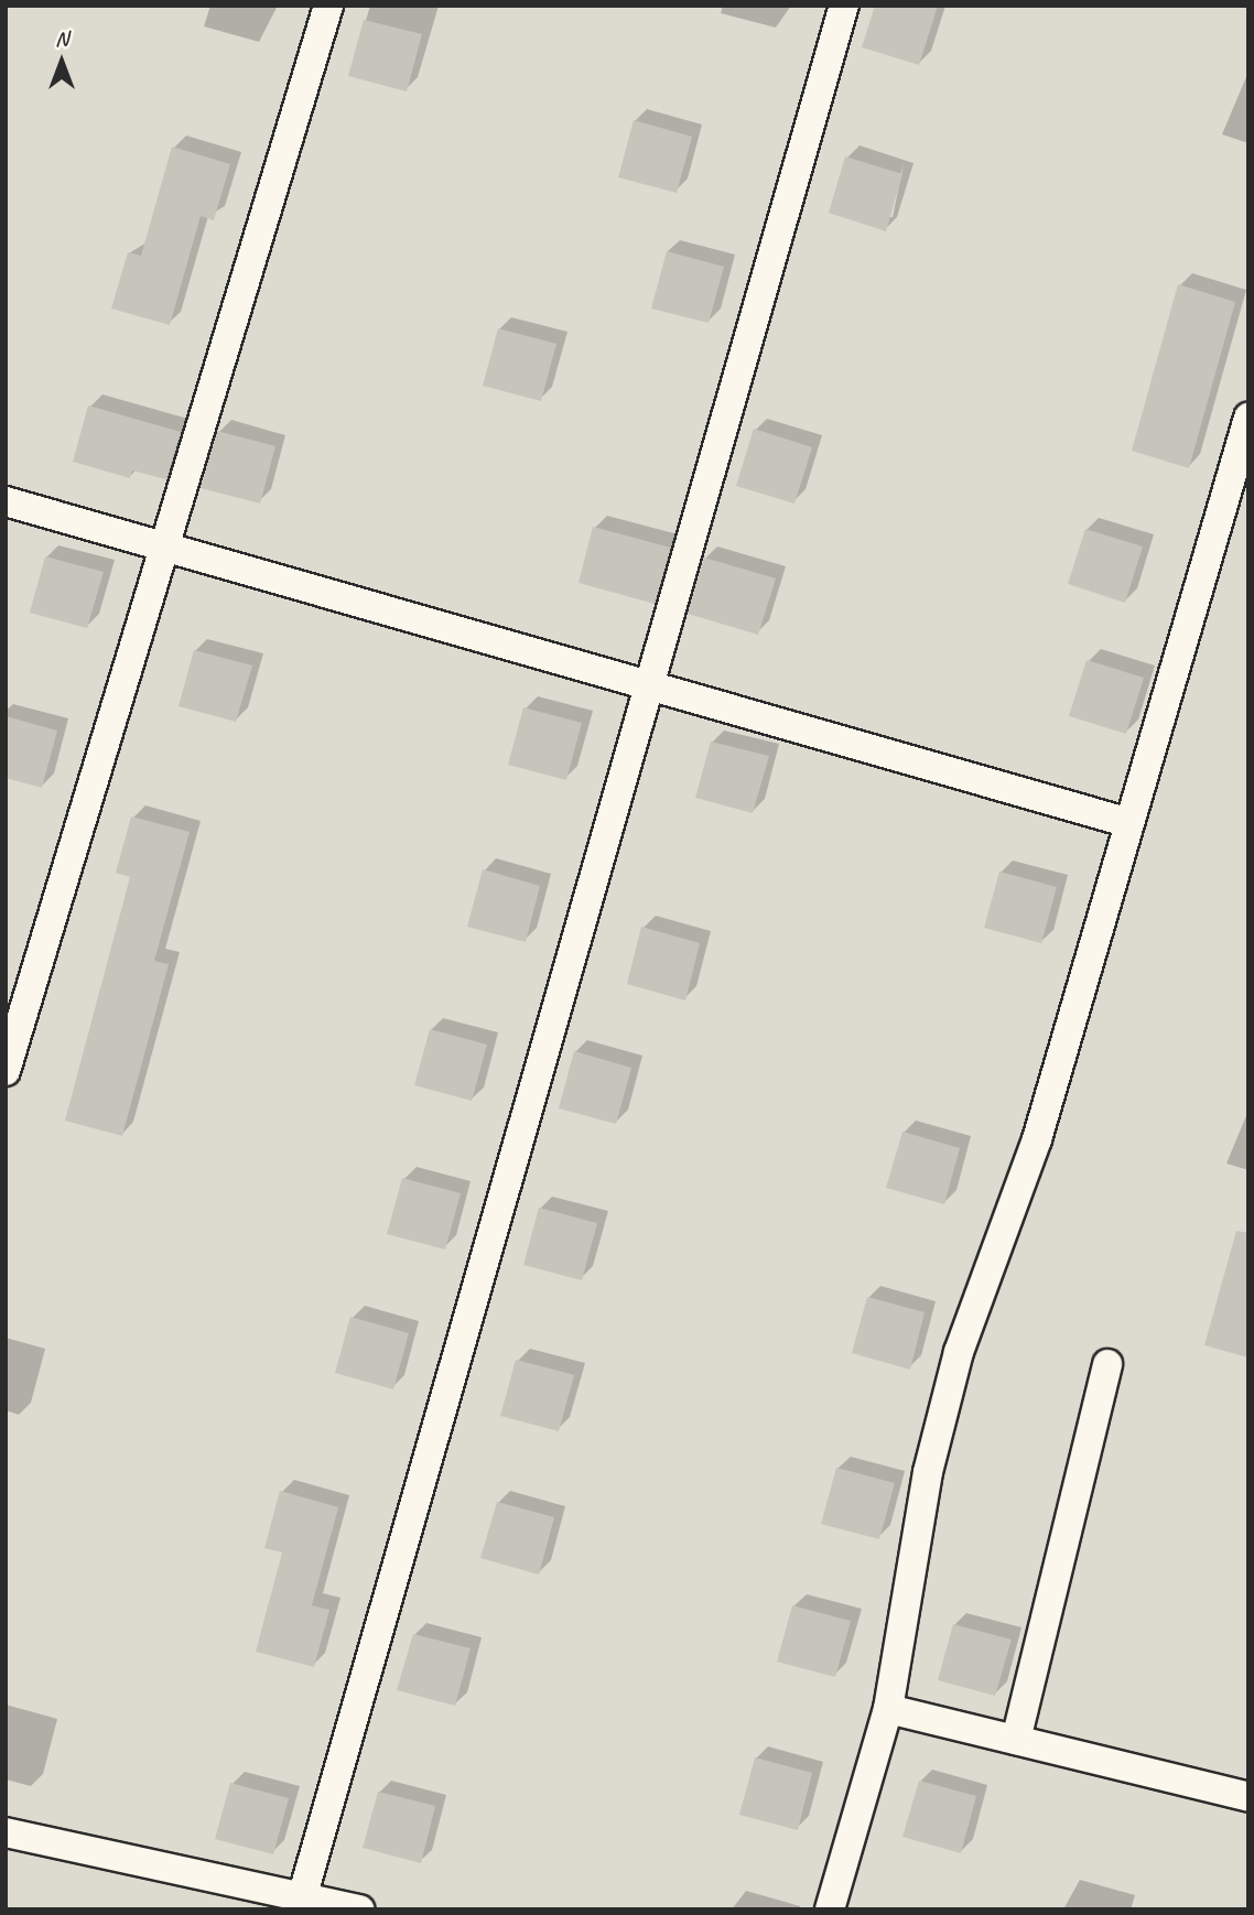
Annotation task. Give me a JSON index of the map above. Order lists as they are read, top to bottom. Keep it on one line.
{"north":"top"}
